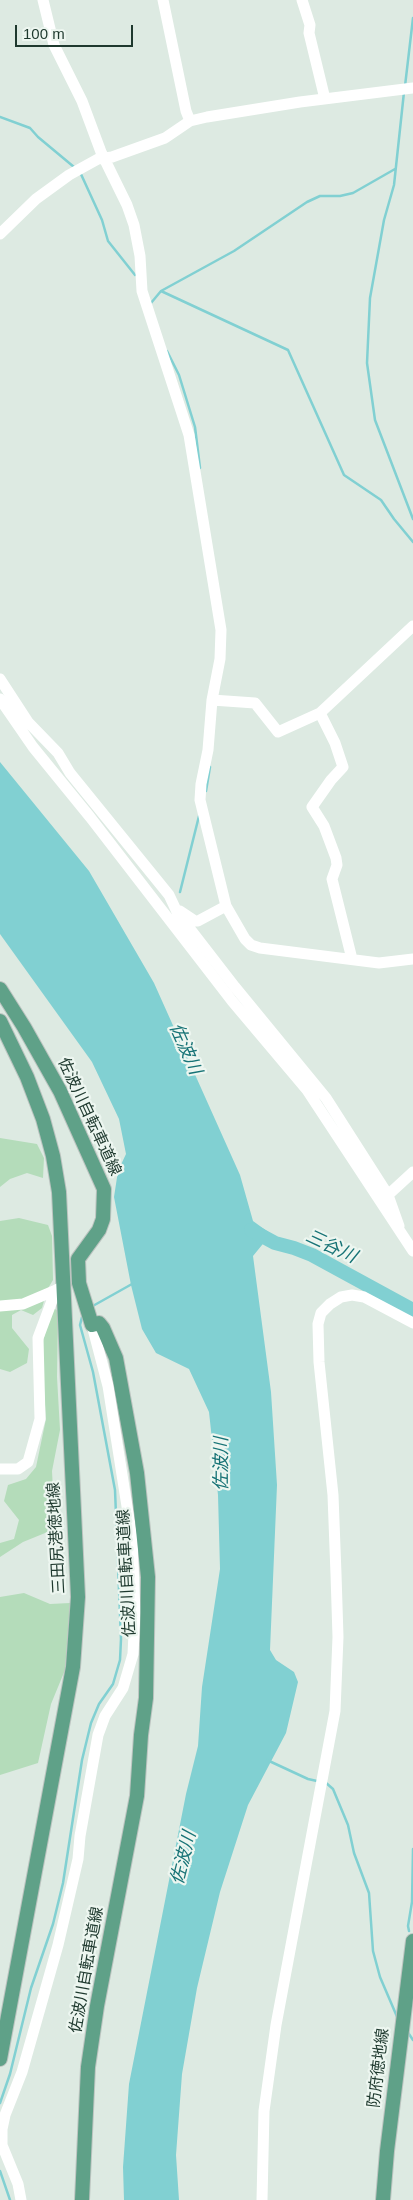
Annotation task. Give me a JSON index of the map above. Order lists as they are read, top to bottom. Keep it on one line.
{"streets":{"main road":["佐波川自転車道線","三田尻港徳地線","防府徳地線"]},"water":["佐波川","三谷川"],"scale_bar":"100 m"}
